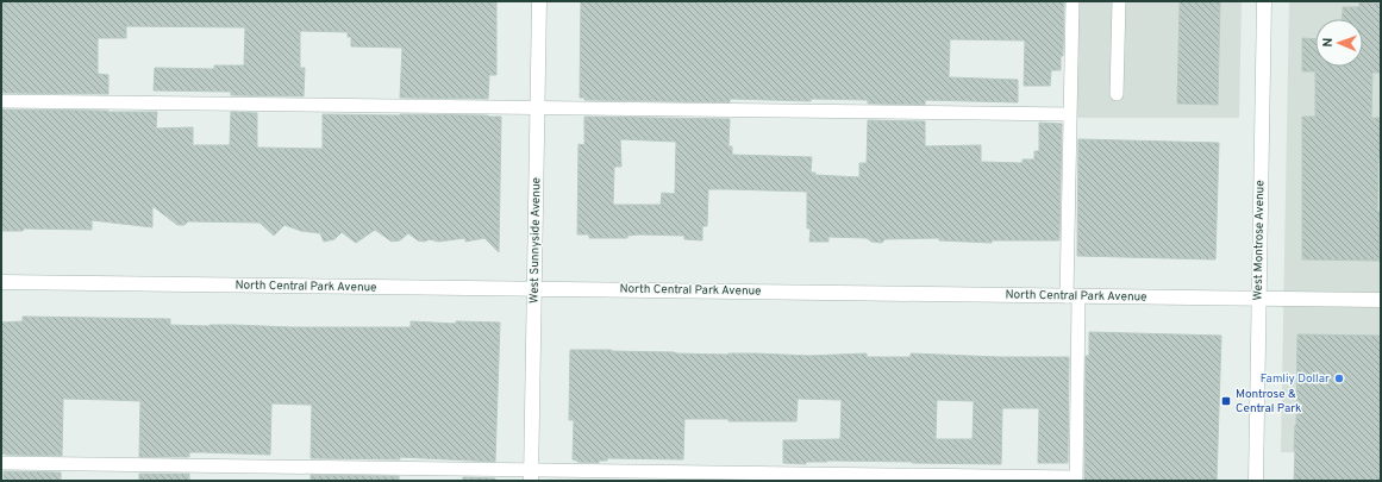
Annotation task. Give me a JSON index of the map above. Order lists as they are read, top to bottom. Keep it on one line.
{"streets":{"street":["West Sunnyside Avenue","West Montrose Avenue","North Central Park Avenue"]},"crossings":[["West Sunnyside Avenue","North Central Park Avenue"],["West Montrose Avenue","North Central Park Avenue"]],"places":{"other":["Famliy Dollar"],"transit":["Montrose & Central Park"]},"north":"left"}
